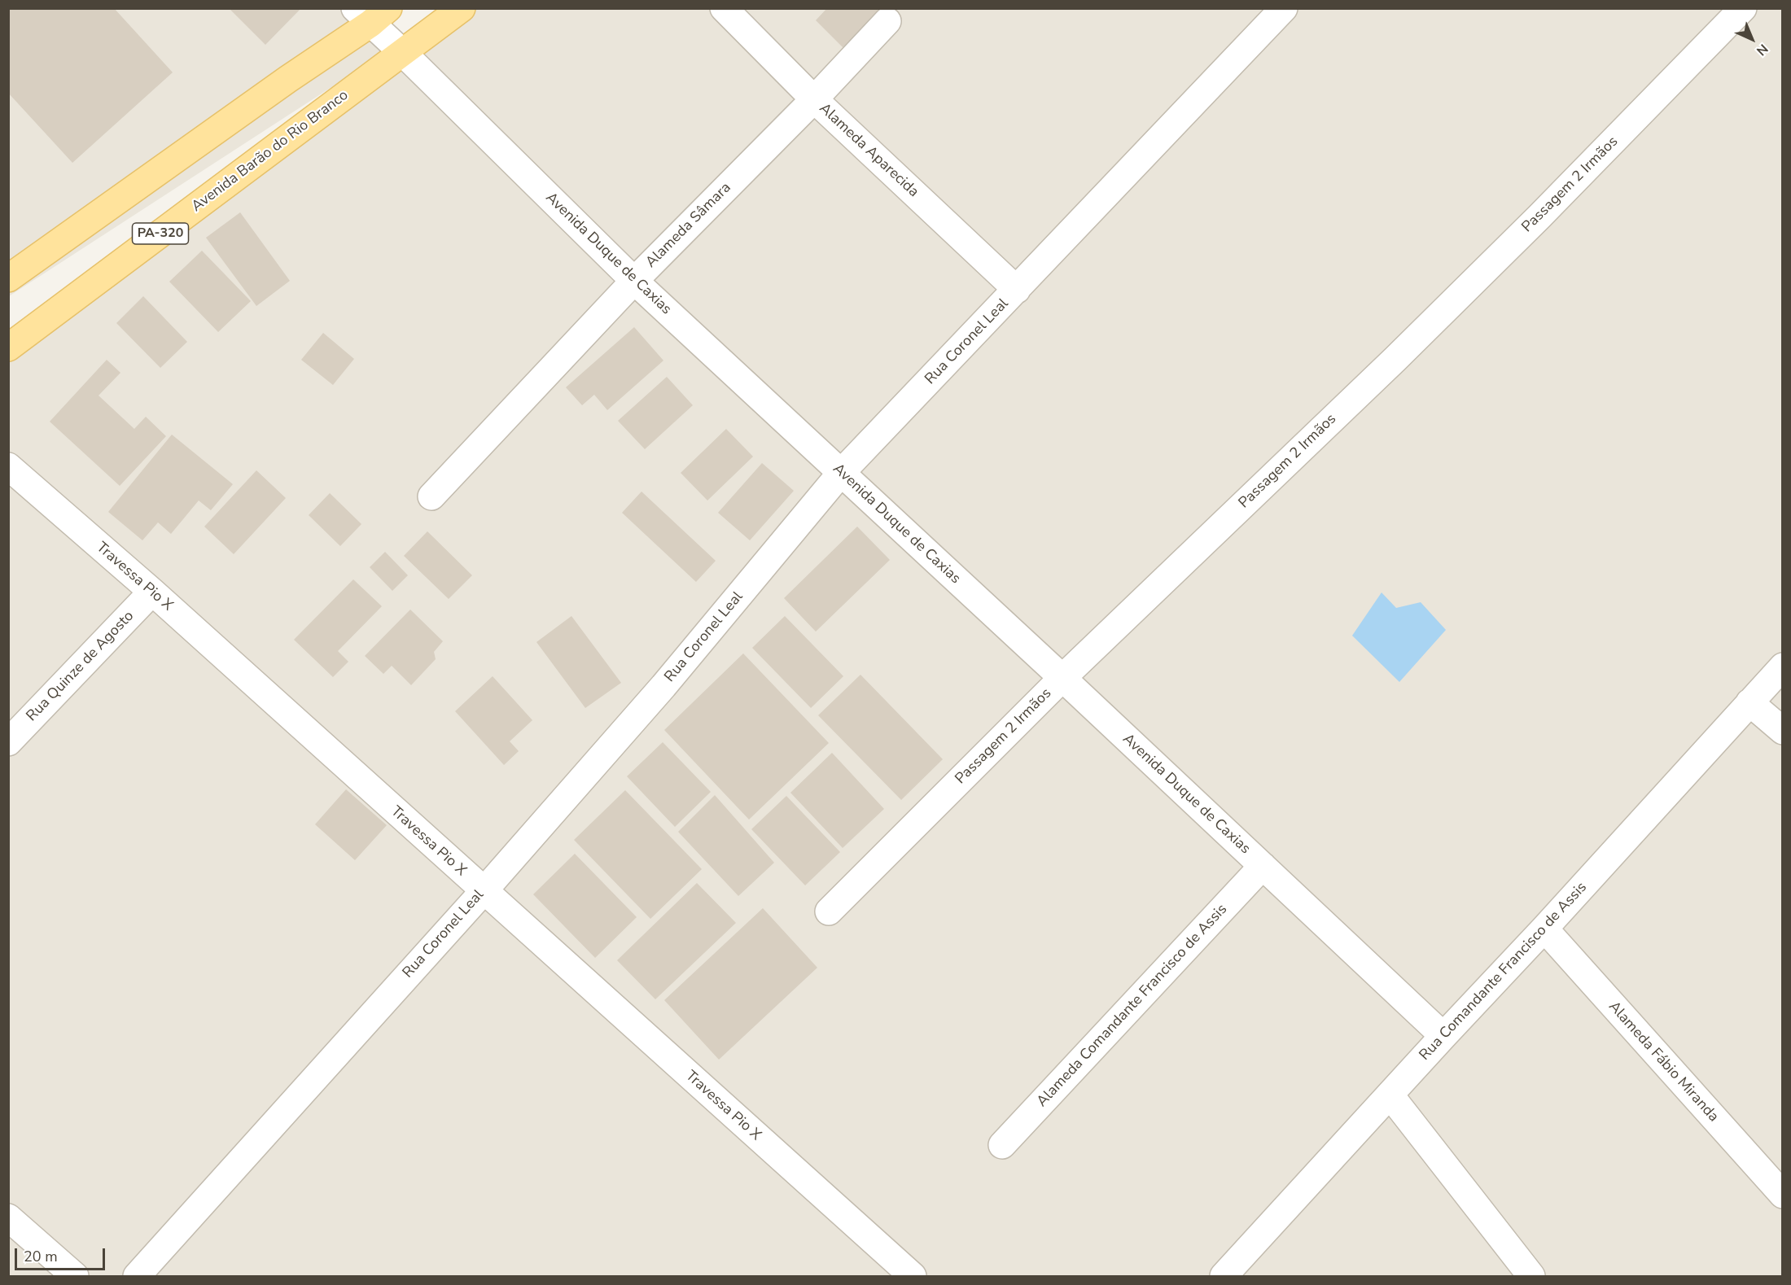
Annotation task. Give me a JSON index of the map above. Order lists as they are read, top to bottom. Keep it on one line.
{"streets":{"main road":["Avenida Barão do Rio Branco","PA-320"],"street":["Alameda Aparecida","Passagem 2 Irmãos","Alameda Sâmara","Avenida Duque de Caxias","Rua Coronel Leal","Travessa Pio X","Rua Quinze de Agosto","Rua Comandante Francisco de Assis","Alameda Comandante Francisco de Assis","Alameda Fábio Miranda"]},"crossings":[["Alameda Aparecida","Alameda Sâmara"],["Alameda Aparecida","Rua Coronel Leal"],["Avenida Barão do Rio Branco","Avenida Duque de Caxias"],["Passagem 2 Irmãos","Avenida Duque de Caxias"],["Alameda Sâmara","Avenida Duque de Caxias"],["Avenida Duque de Caxias","Rua Coronel Leal"],["Avenida Duque de Caxias","Rua Comandante Francisco de Assis"],["Avenida Duque de Caxias","Alameda Comandante Francisco de Assis"],["Rua Coronel Leal","Travessa Pio X"],["Travessa Pio X","Rua Quinze de Agosto"],["Rua Comandante Francisco de Assis","Alameda Fábio Miranda"]],"scale_bar":"20 m","north":"bottom right"}
